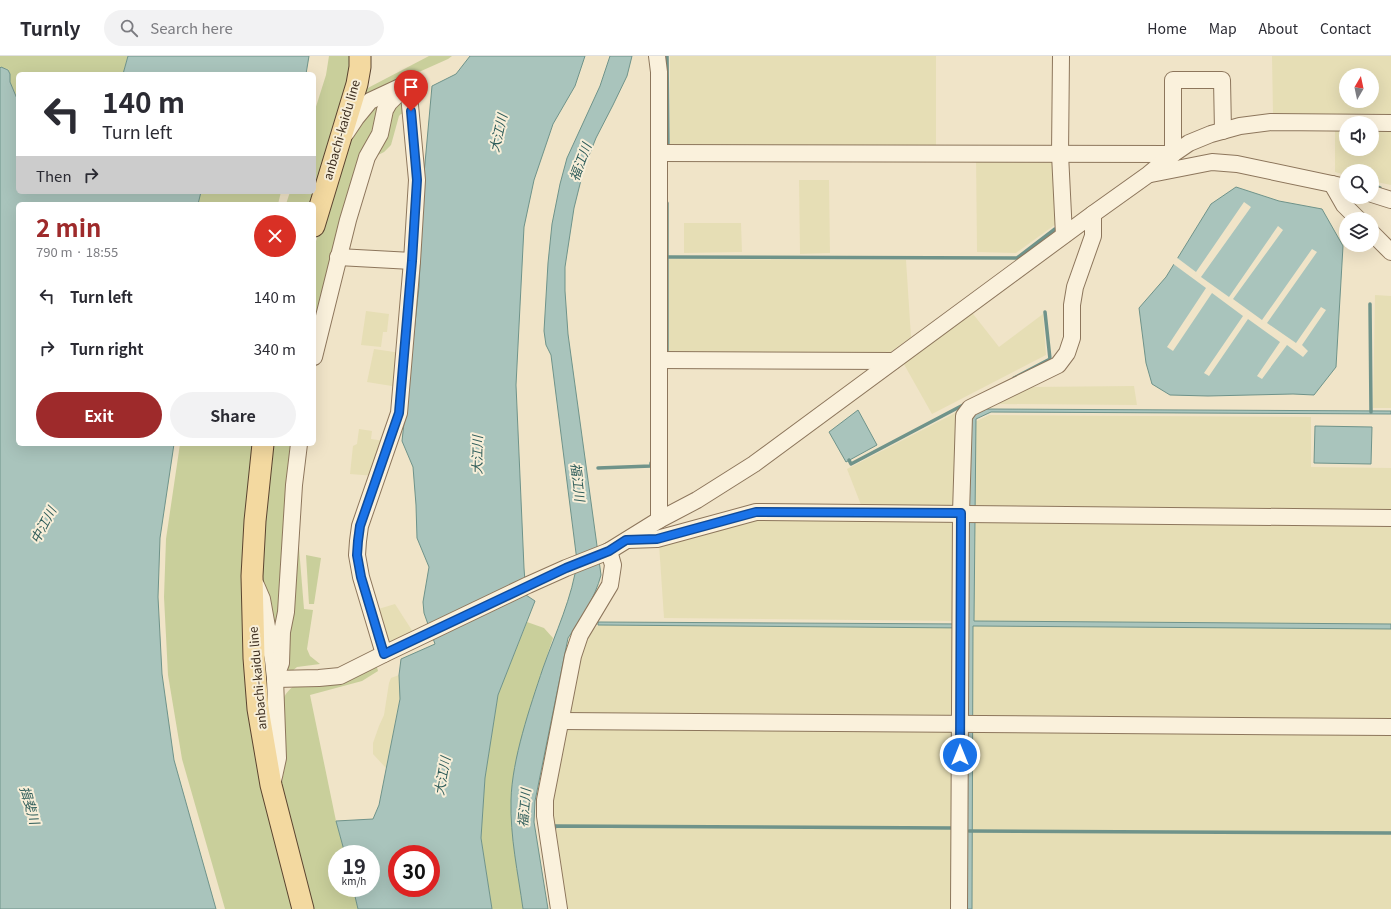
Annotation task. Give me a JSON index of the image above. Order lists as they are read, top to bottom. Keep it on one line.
{"streets":{"main road":["anbachi-kaidu line"]},"water":["大江川","福江川","中江川","揖斐川"],"north":"top","page":{"header":"Turnly","search":"Search here","nav":["Home","Map","About","Contact"],"turn":["140 m","Turn left"],"then":"Then","heading":["2 min","790 m · 18:55"],"list":[{"name":"Turn left","value":"140 m"},{"name":"Turn right","value":"340 m"}],"buttons":["Exit","Share"],"speed":"19 km/h","limit":"30"}}
